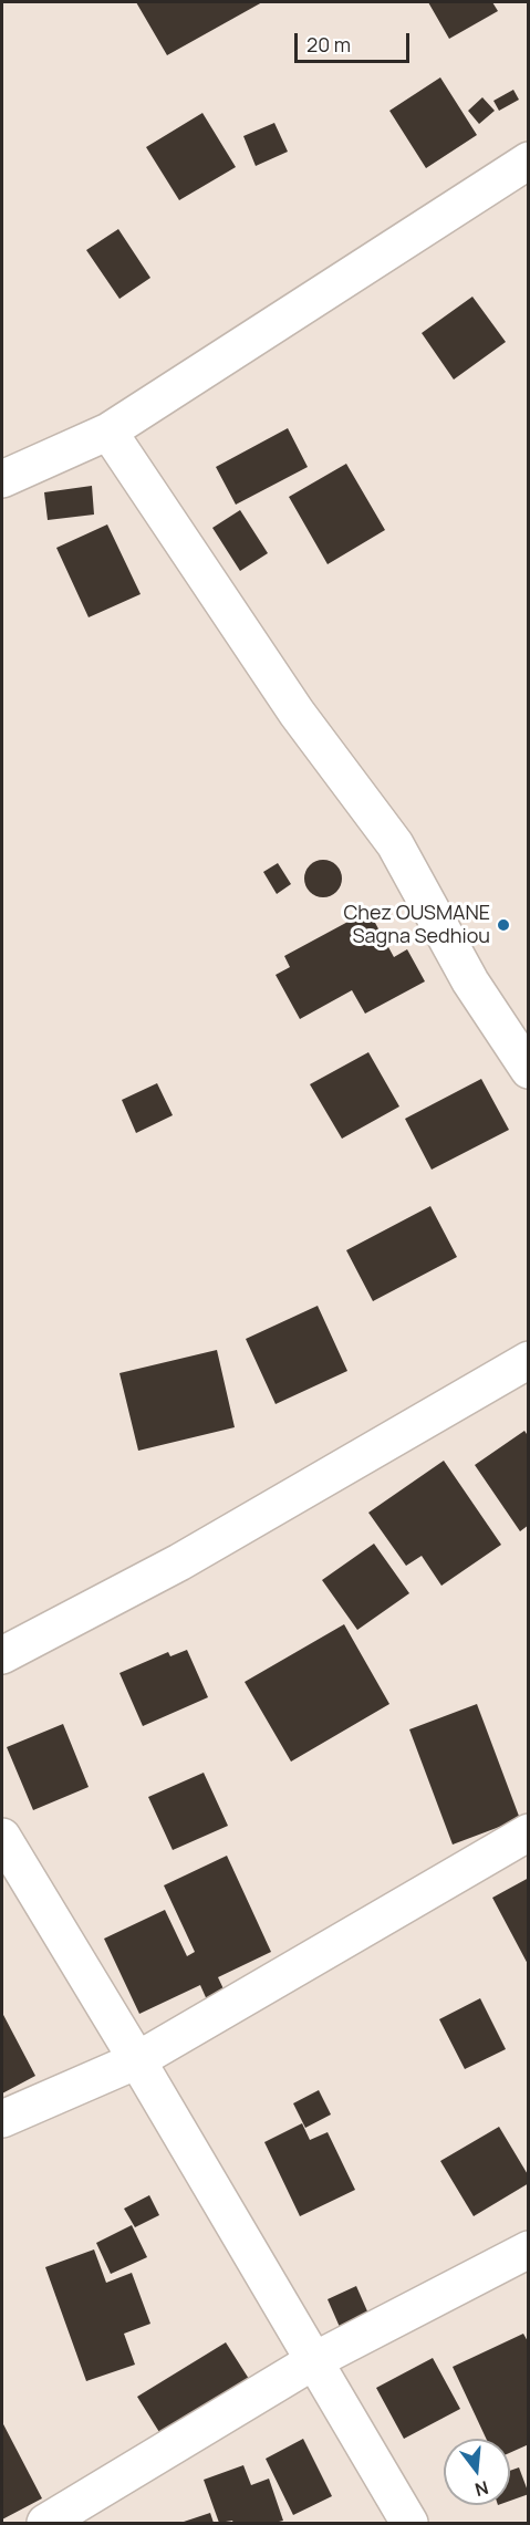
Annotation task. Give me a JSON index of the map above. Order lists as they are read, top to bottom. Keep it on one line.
{"places":["Chez OUSMANE Sagna Sedhiou"],"scale_bar":"20 m","north":"bottom"}
